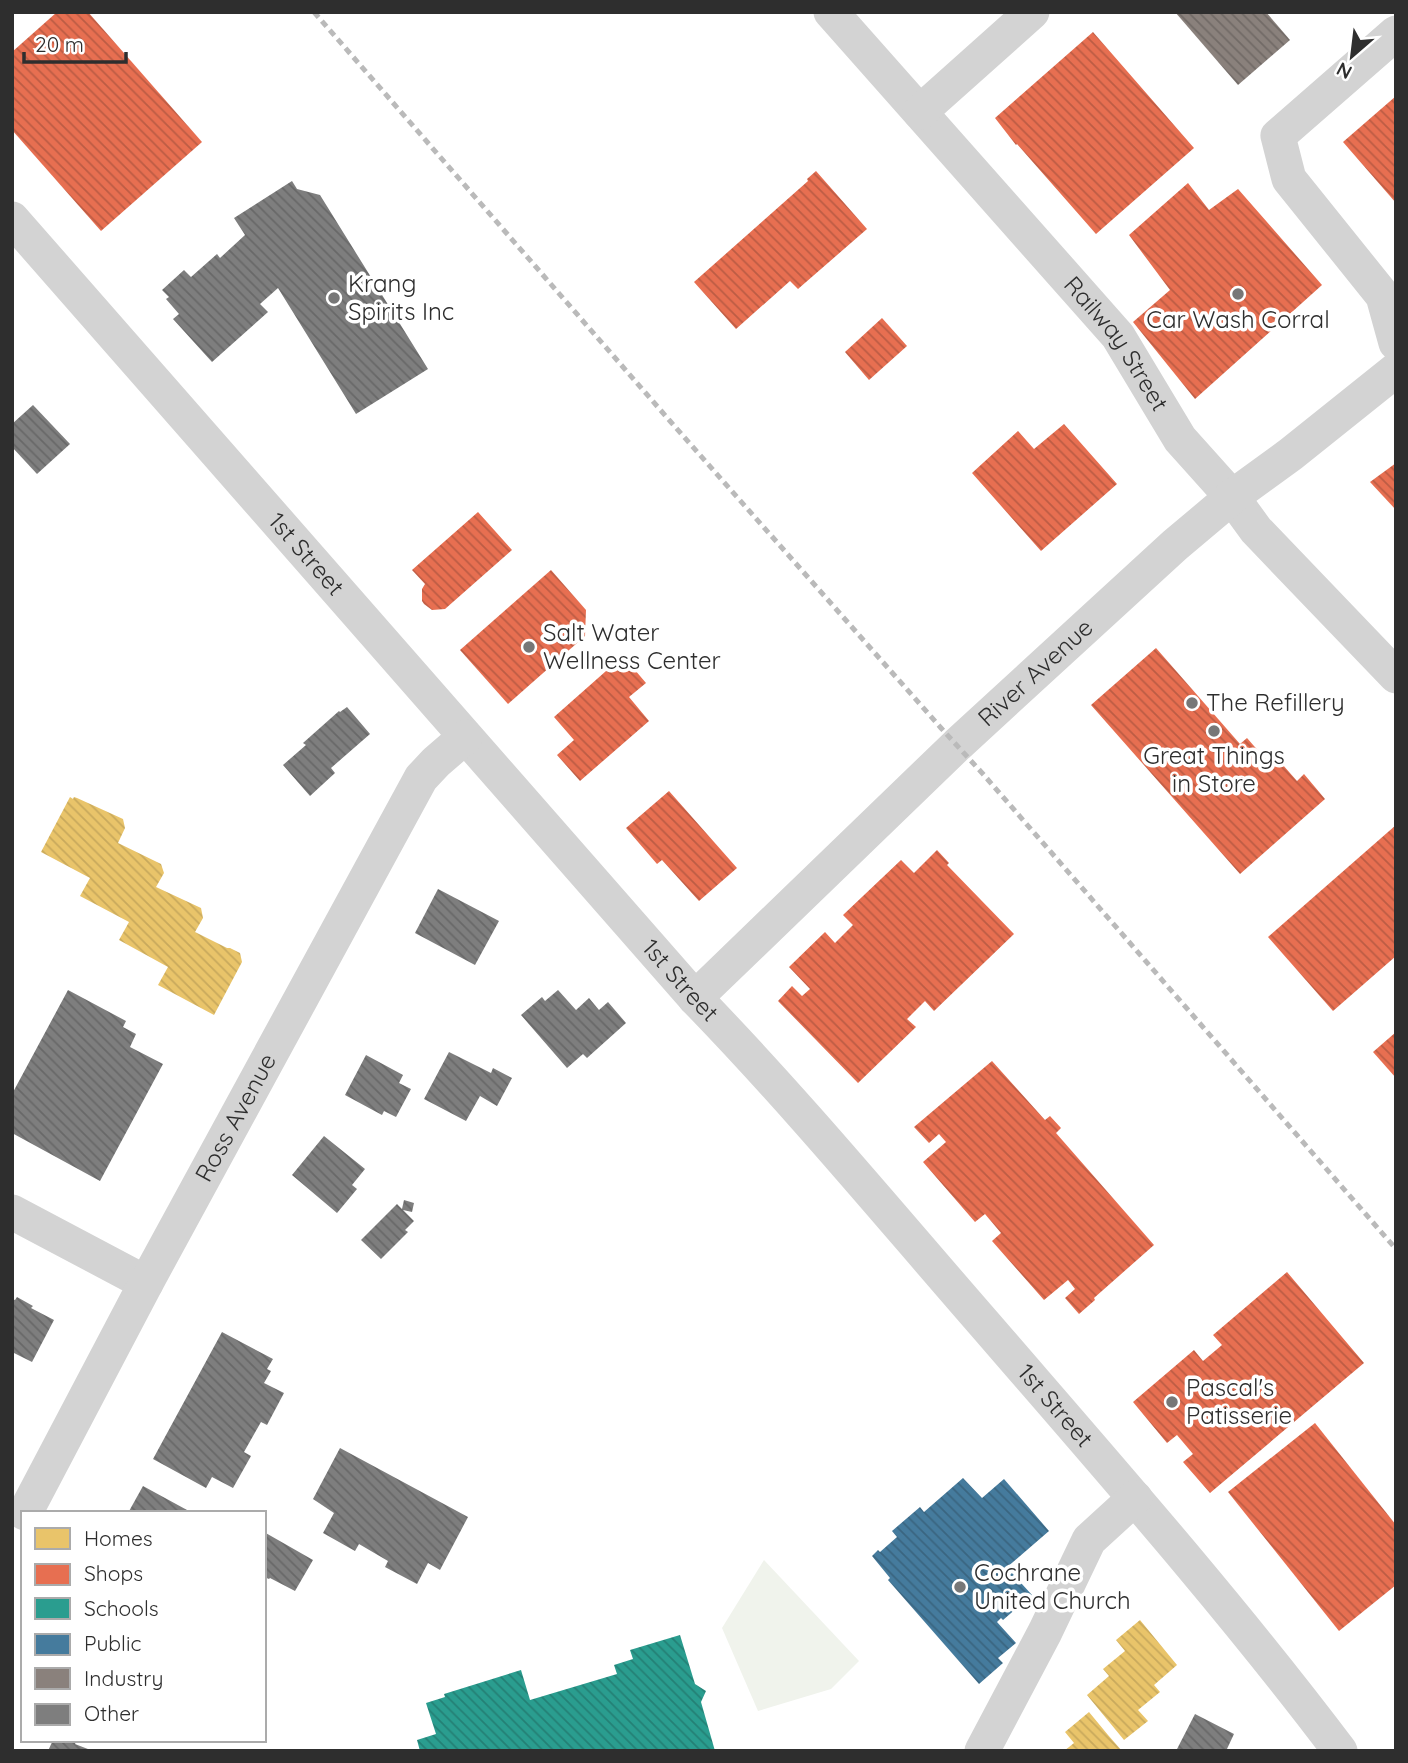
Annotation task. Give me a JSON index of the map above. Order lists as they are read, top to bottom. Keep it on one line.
{"streets":{"street":["Railway Street","1st Street","River Avenue","Ross Avenue"]},"crossings":[["Railway Street","River Avenue"],["1st Street","River Avenue"],["1st Street","Ross Avenue"]],"places":["Car Wash Corral","Krang Spirits Inc","Salt Water Wellness Center","The Refillery","Great Things in Store","Pascal's Patisserie","Cochrane United Church"],"legend":["Homes","Shops","Schools","Public","Industry","Other"],"scale_bar":"20 m","north":"bottom left"}
